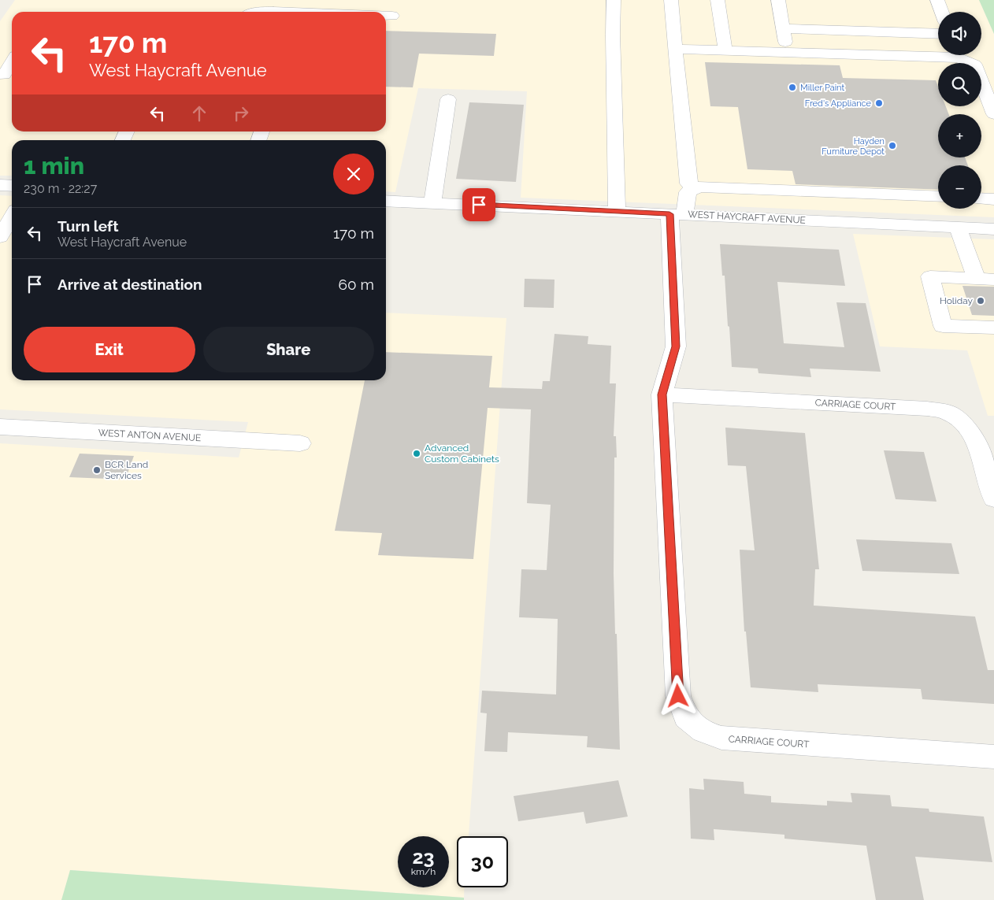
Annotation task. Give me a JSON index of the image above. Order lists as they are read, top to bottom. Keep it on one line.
{"streets":{"street":["WEST HAYCRAFT AVENUE","CARRIAGE COURT","WEST ANTON AVENUE"]},"crossings":[["WEST HAYCRAFT AVENUE","CARRIAGE COURT"]],"places":["Miller Paint","Fred's Appliance","Hayden Furniture Depot","Holiday","Advanced Custom Cabinets","BCR Land Services"],"page":{"map_buttons":["+","−"],"turn":["170 m","West Haycraft Avenue"],"heading":["1 min","230 m · 22:27"],"list":[{"name":"Turn left","note":"West Haycraft Avenue","value":"170 m"},{"name":"Arrive at destination","value":"60 m"}],"buttons":["Exit","Share"],"speed":"23 km/h","limit":"30"}}
